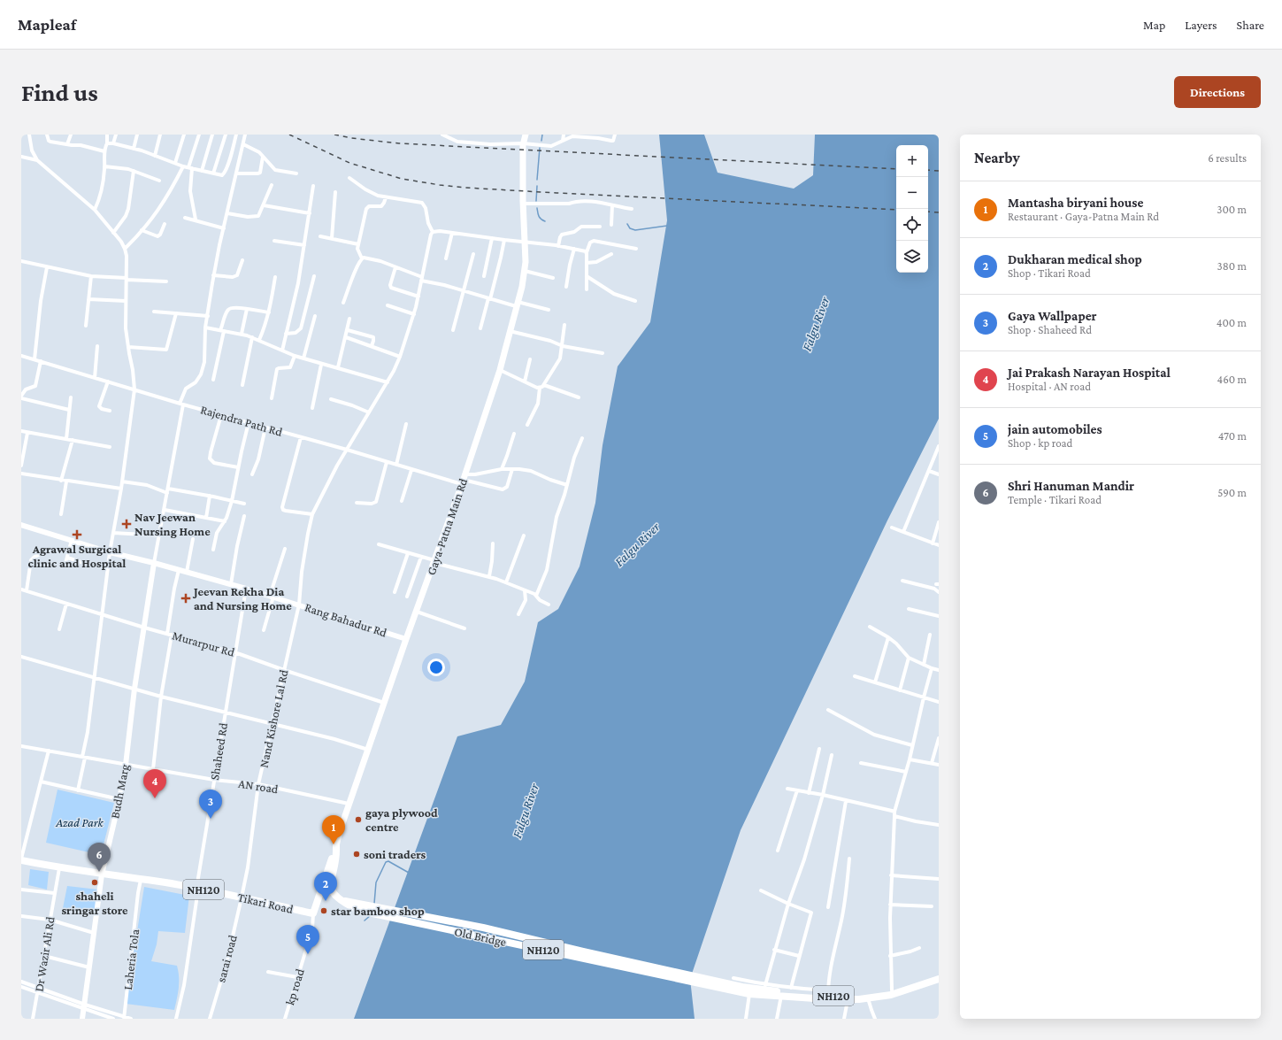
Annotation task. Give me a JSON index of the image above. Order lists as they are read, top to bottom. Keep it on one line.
{"streets":{"highway":["NH120","Tikari Road","Old Bridge"],"main road":["Gaya-Patna Main Rd"],"street":["Rajendra Path Rd","Rang Bahadur Rd","Murarpur Rd","Nand Kishore Lal Rd","Shaheed Rd","AN road","Budh Marg","Dr Wazir Ali Rd","sarai road","Laheria Tola","kp road"]},"crossings":[["Rajendra Path Rd","Gaya-Patna Main Rd"],["Rajendra Path Rd","Nand Kishore Lal Rd"],["Gaya-Patna Main Rd","Rang Bahadur Rd"],["Gaya-Patna Main Rd","Murarpur Rd"],["Gaya-Patna Main Rd","AN road"],["Gaya-Patna Main Rd","Old Bridge"],["Rang Bahadur Rd","Nand Kishore Lal Rd"],["Rang Bahadur Rd","Shaheed Rd"],["Rang Bahadur Rd","Budh Marg"],["Murarpur Rd","Nand Kishore Lal Rd"],["Murarpur Rd","Shaheed Rd"],["Murarpur Rd","Budh Marg"],["Nand Kishore Lal Rd","AN road"],["Nand Kishore Lal Rd","Tikari Road"],["Nand Kishore Lal Rd","sarai road"],["Shaheed Rd","AN road"],["Shaheed Rd","Tikari Road"],["AN road","Budh Marg"],["Budh Marg","Tikari Road"],["NH120","Old Bridge"],["Tikari Road","Dr Wazir Ali Rd"],["Tikari Road","sarai road"],["Tikari Road","Laheria Tola"],["Tikari Road","kp road"]],"water":["Falgu River"],"parks":["Azad Park"],"places":{"health":["Nav Jeewan Nursing Home","Agrawal Surgical clinic and Hospital","Jeevan Rekha Dia and Nursing Home"],"other":["gaya plywood centre","soni traders","shaheli sringar store","star bamboo shop"]},"page":{"header":"Mapleaf","nav":["Map","Layers","Share"],"buttons":"Directions","title":"Find us","heading":["Nearby","6 results"],"map_buttons":["+","−"],"list":[{"mark":"1","name":"Mantasha biryani house","note":"Restaurant · Gaya-Patna Main Rd","value":"300 m"},{"mark":"2","name":"Dukharan medical shop","note":"Shop · Tikari Road","value":"380 m"},{"mark":"3","name":"Gaya Wallpaper","note":"Shop · Shaheed Rd","value":"400 m"},{"mark":"4","name":"Jai Prakash Narayan Hospital","note":"Hospital · AN road","value":"460 m"},{"mark":"5","name":"jain automobiles","note":"Shop · kp road","value":"470 m"},{"mark":"6","name":"Shri Hanuman Mandir","note":"Temple · Tikari Road","value":"590 m"}],"pins":["4","3","1","6","2","5"]}}
